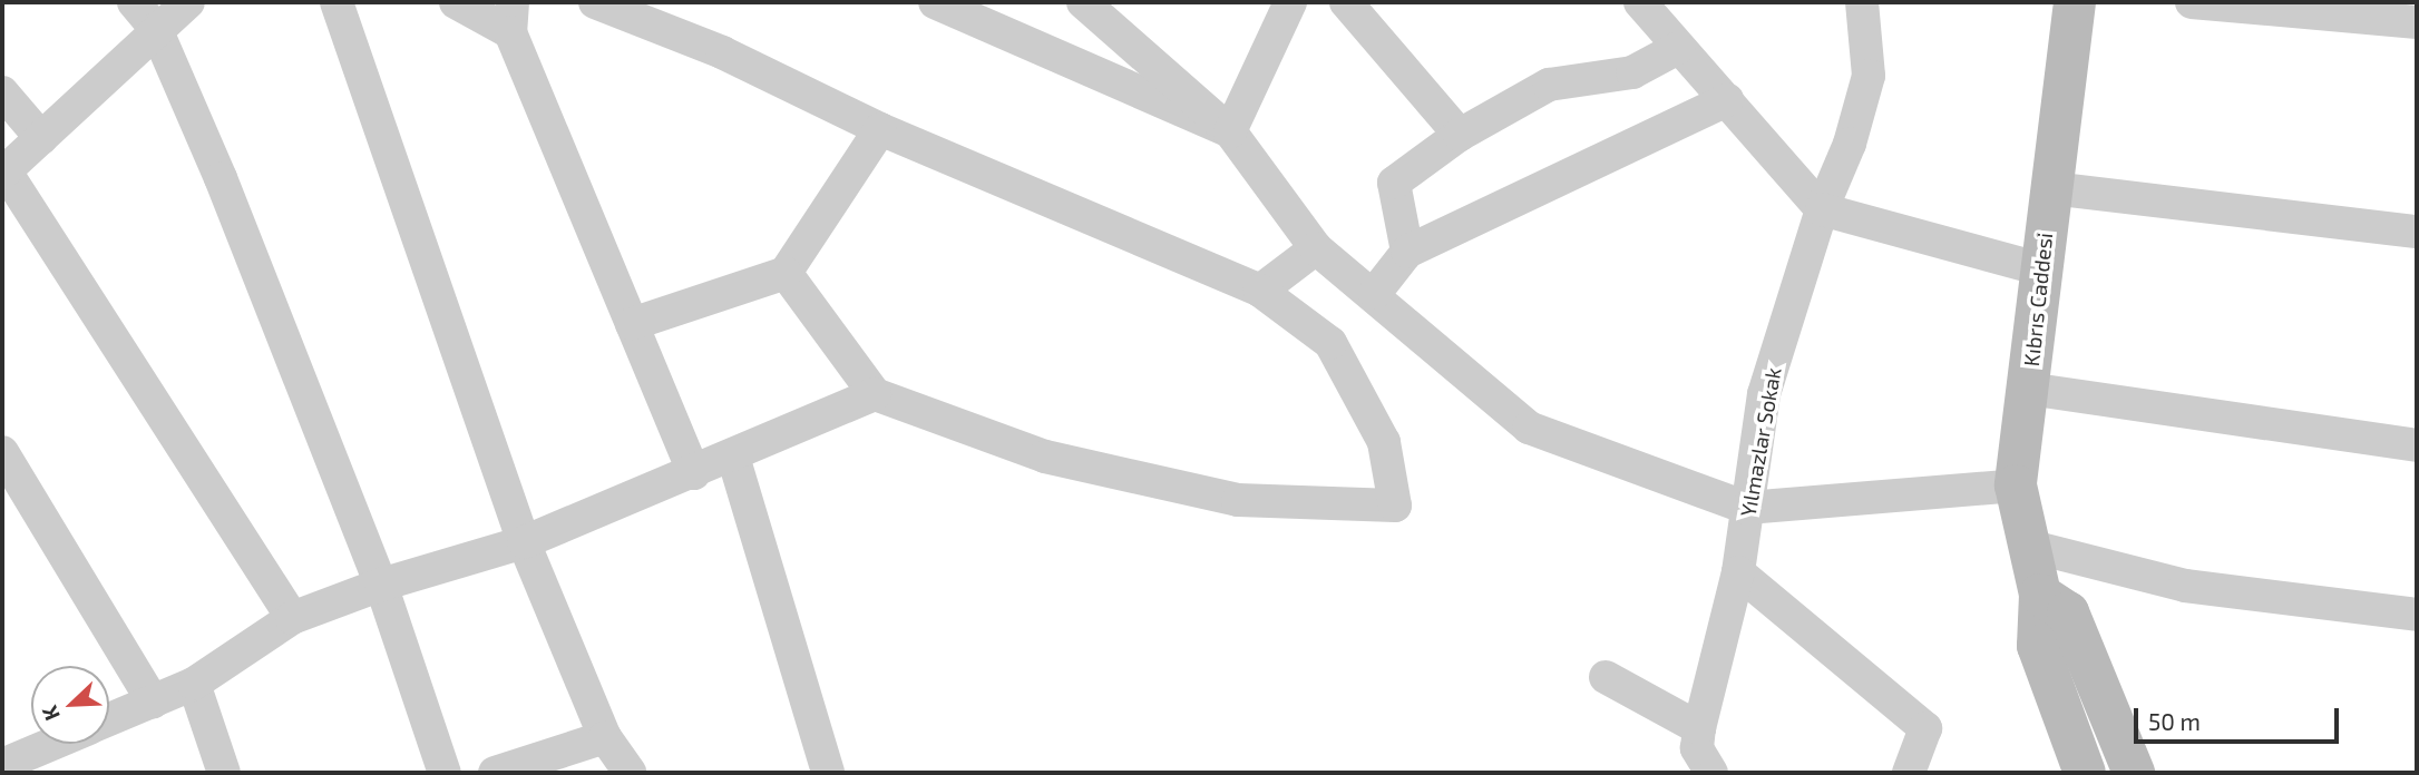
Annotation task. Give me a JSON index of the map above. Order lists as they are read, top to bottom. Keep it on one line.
{"streets":{"main road":["Kıbrıs Caddesi"],"street":["Yılmazlar Sokak"]},"scale_bar":"50 m","north":"bottom left"}
